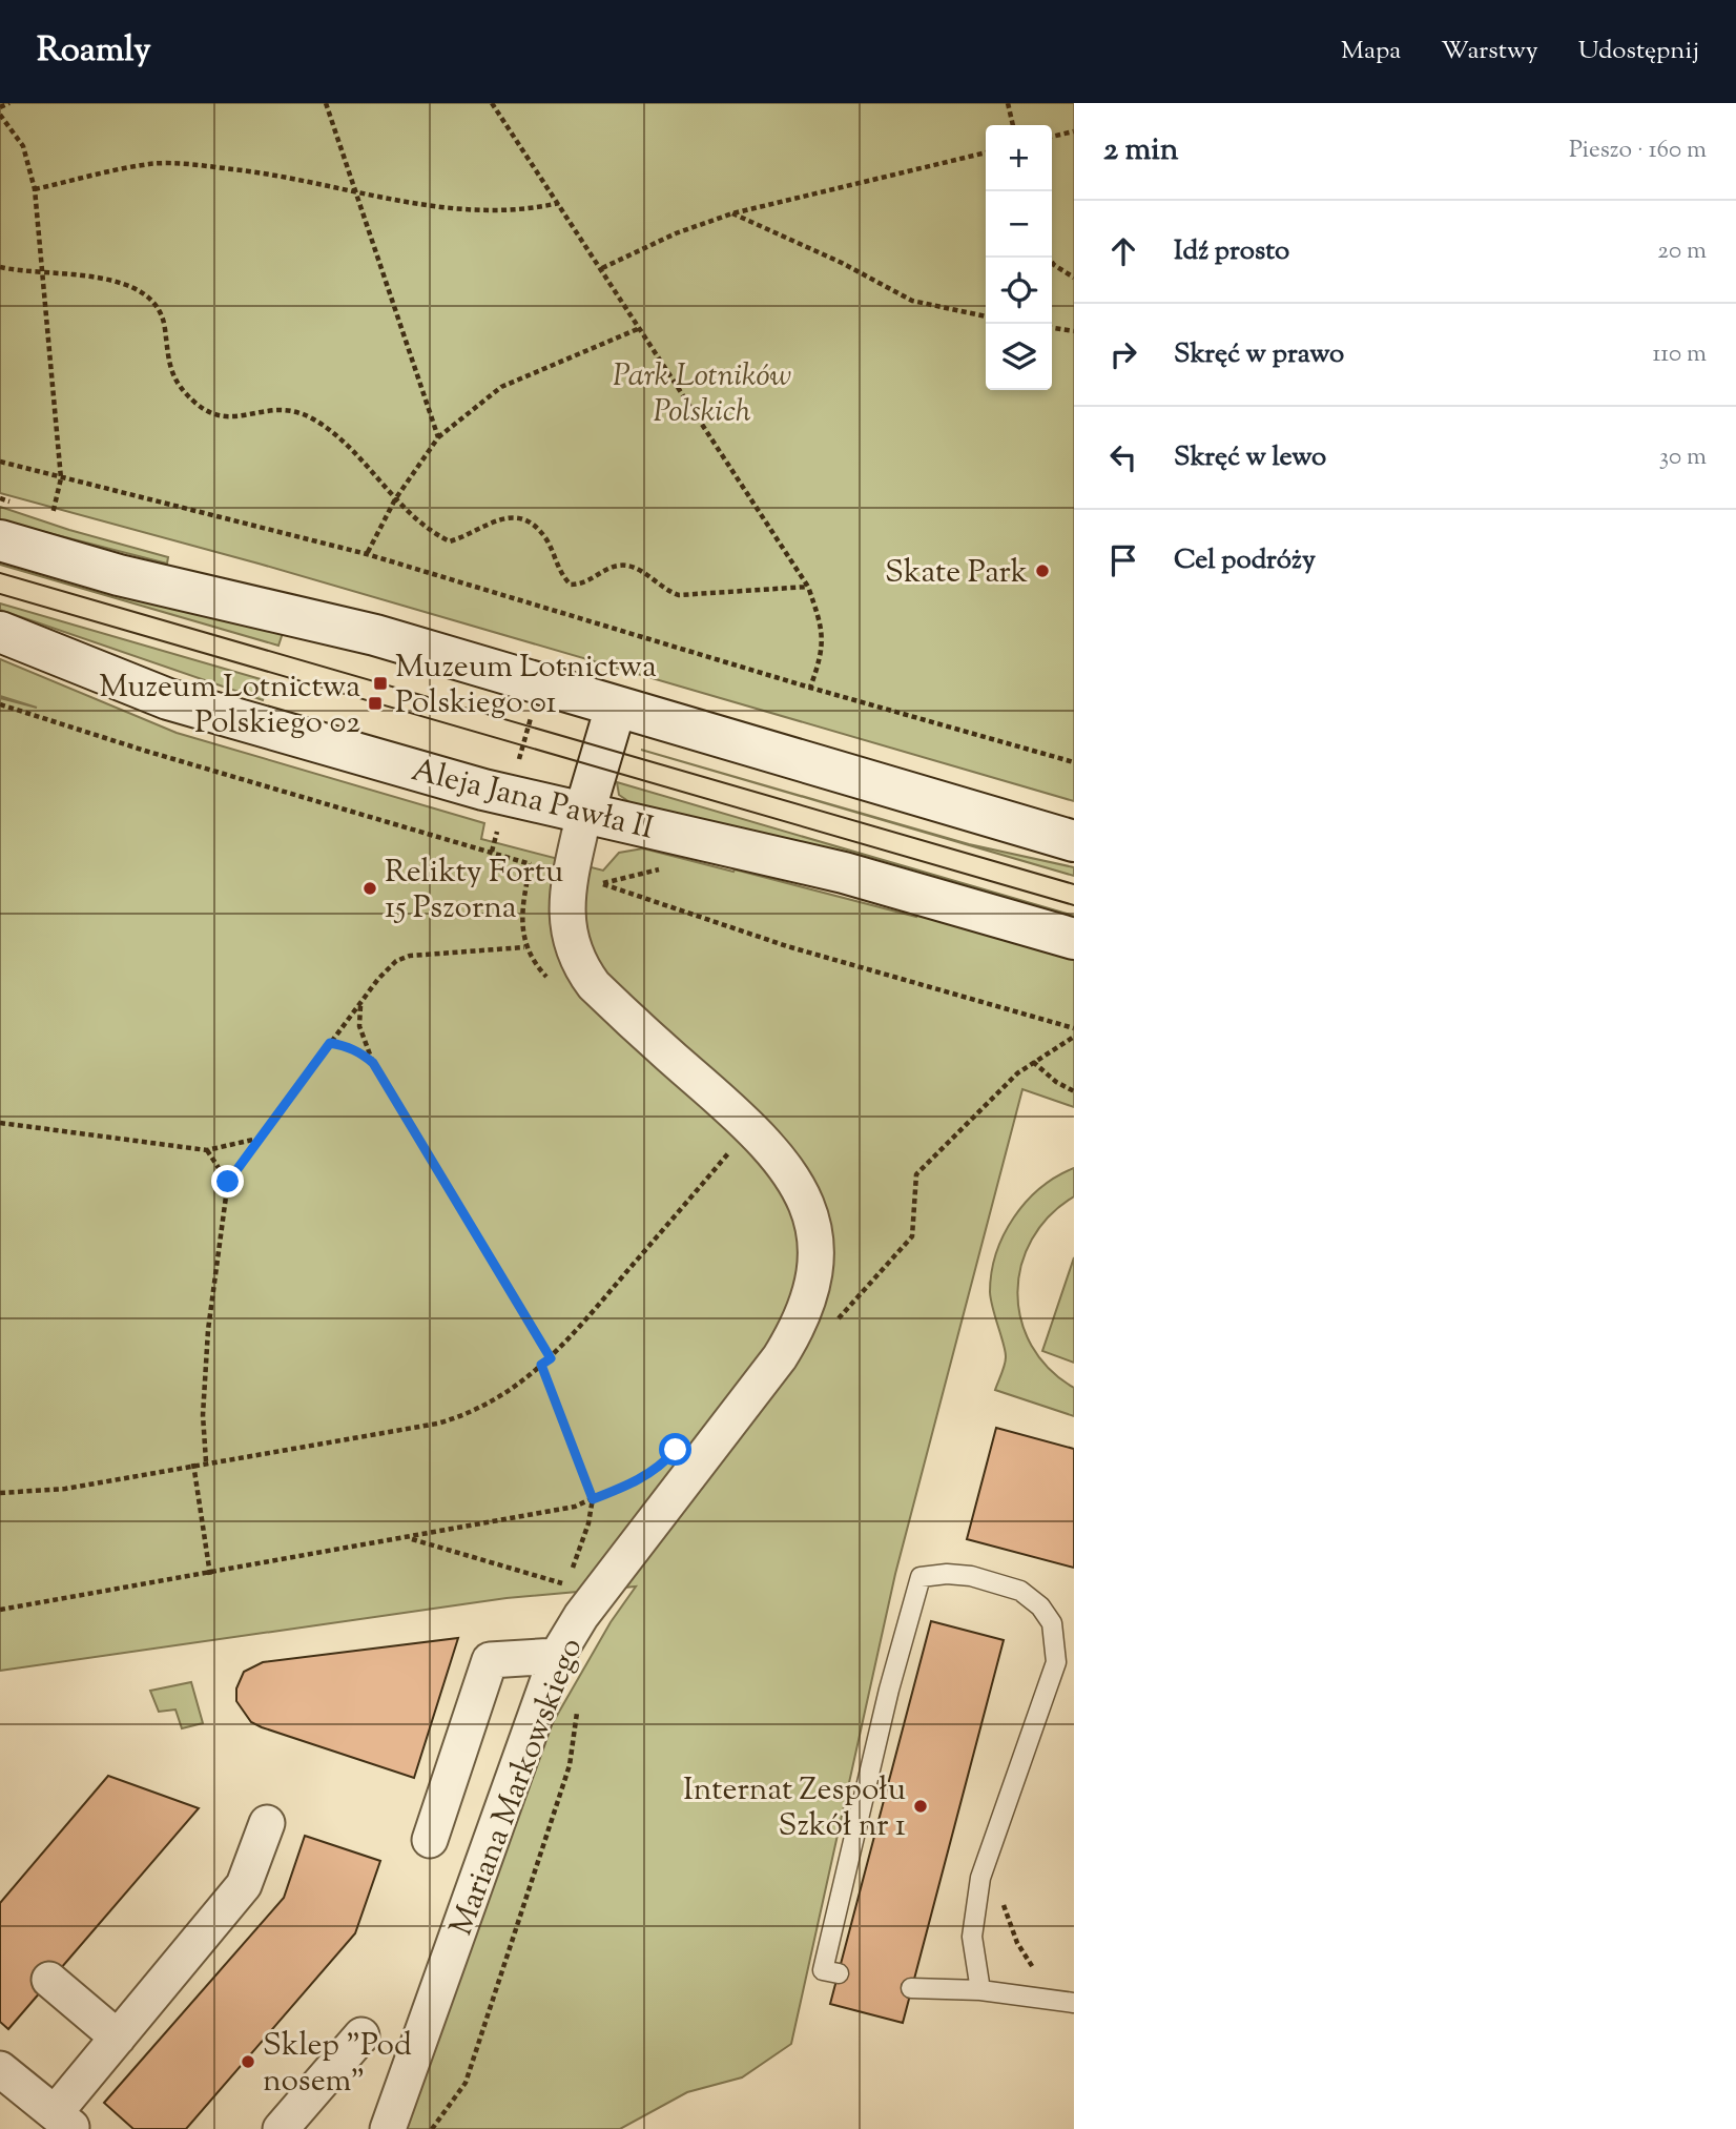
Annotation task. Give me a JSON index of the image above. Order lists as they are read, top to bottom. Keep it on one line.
{"streets":{"main road":["Aleja Jana Pawła II"],"street":["Mariana Markowskiego"]},"crossings":[["Aleja Jana Pawła II","Mariana Markowskiego"]],"parks":["Park Lotników Polskich"],"places":{"other":["Skate Park","Relikty Fortu 15 Pszorna","Internat Zespołu Szkół nr 1","Sklep \"Pod nosem\""],"transit":["Muzeum Lotnictwa Polskiego 01","Muzeum Lotnictwa Polskiego 02"]},"page":{"header":"Roamly","nav":["Mapa","Warstwy","Udostępnij"],"heading":["2 min","Pieszo · 160 m"],"map_buttons":["+","−"],"list":[["Idź prosto","20 m"],["Skręć w prawo","110 m"],["Skręć w lewo","30 m"],"Cel podróży"]}}
